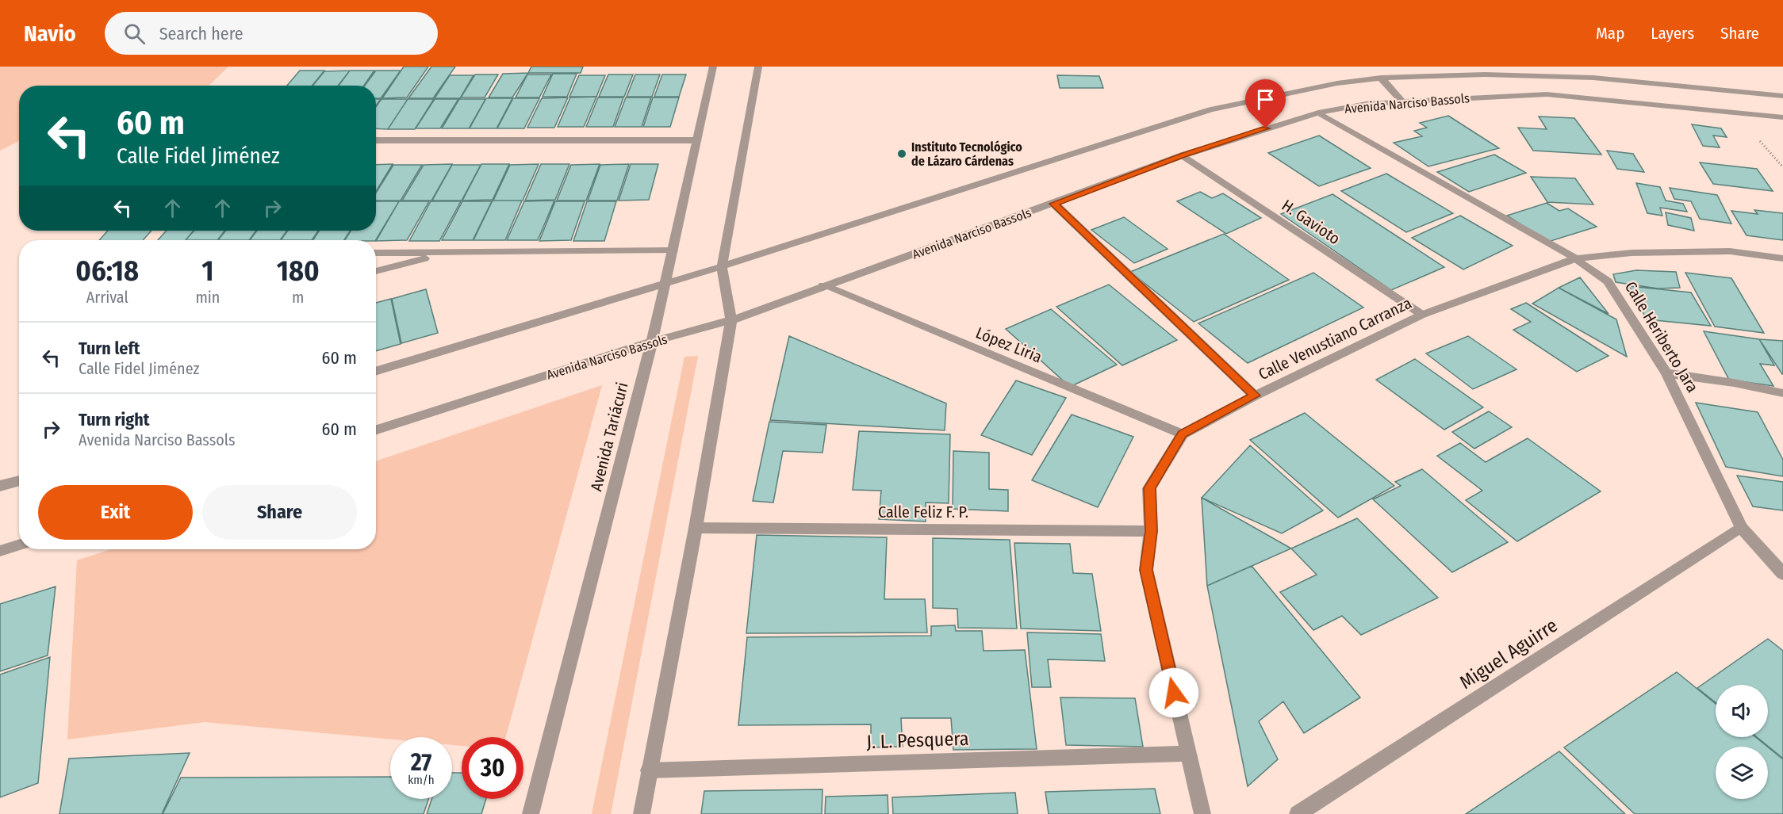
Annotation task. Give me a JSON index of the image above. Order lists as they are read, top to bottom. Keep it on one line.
{"streets":{"street":["Avenida Narciso Bassols","H. Gavioto","Calle Heriberto Jara","Calle Venustiano Carranza","López Liria","Avenida Tariácuri","Calle Feliz F. P.","Miguel Aguirre","J. L. Pesquera"]},"crossings":[["Avenida Narciso Bassols","H. Gavioto"],["Avenida Narciso Bassols","Calle Heriberto Jara"],["Avenida Narciso Bassols","López Liria"],["Avenida Narciso Bassols","Avenida Tariácuri"],["H. Gavioto","Calle Venustiano Carranza"],["Calle Heriberto Jara","Calle Venustiano Carranza"],["Calle Heriberto Jara","Miguel Aguirre"],["Calle Venustiano Carranza","López Liria"],["Calle Venustiano Carranza","Calle Feliz F. P."],["Calle Venustiano Carranza","J. L. Pesquera"]],"places":["Instituto Tecnológico de Lázaro Cárdenas"],"page":{"header":"Navio","search":"Search here","nav":["Map","Layers","Share"],"turn":["60 m","Calle Fidel Jiménez"],"eta":["06:18","Arrival","1","min","180","m"],"list":[{"name":"Turn left","note":"Calle Fidel Jiménez","value":"60 m"},{"name":"Turn right","note":"Avenida Narciso Bassols","value":"60 m"}],"buttons":["Exit","Share"],"speed":"27 km/h","limit":"30"}}
